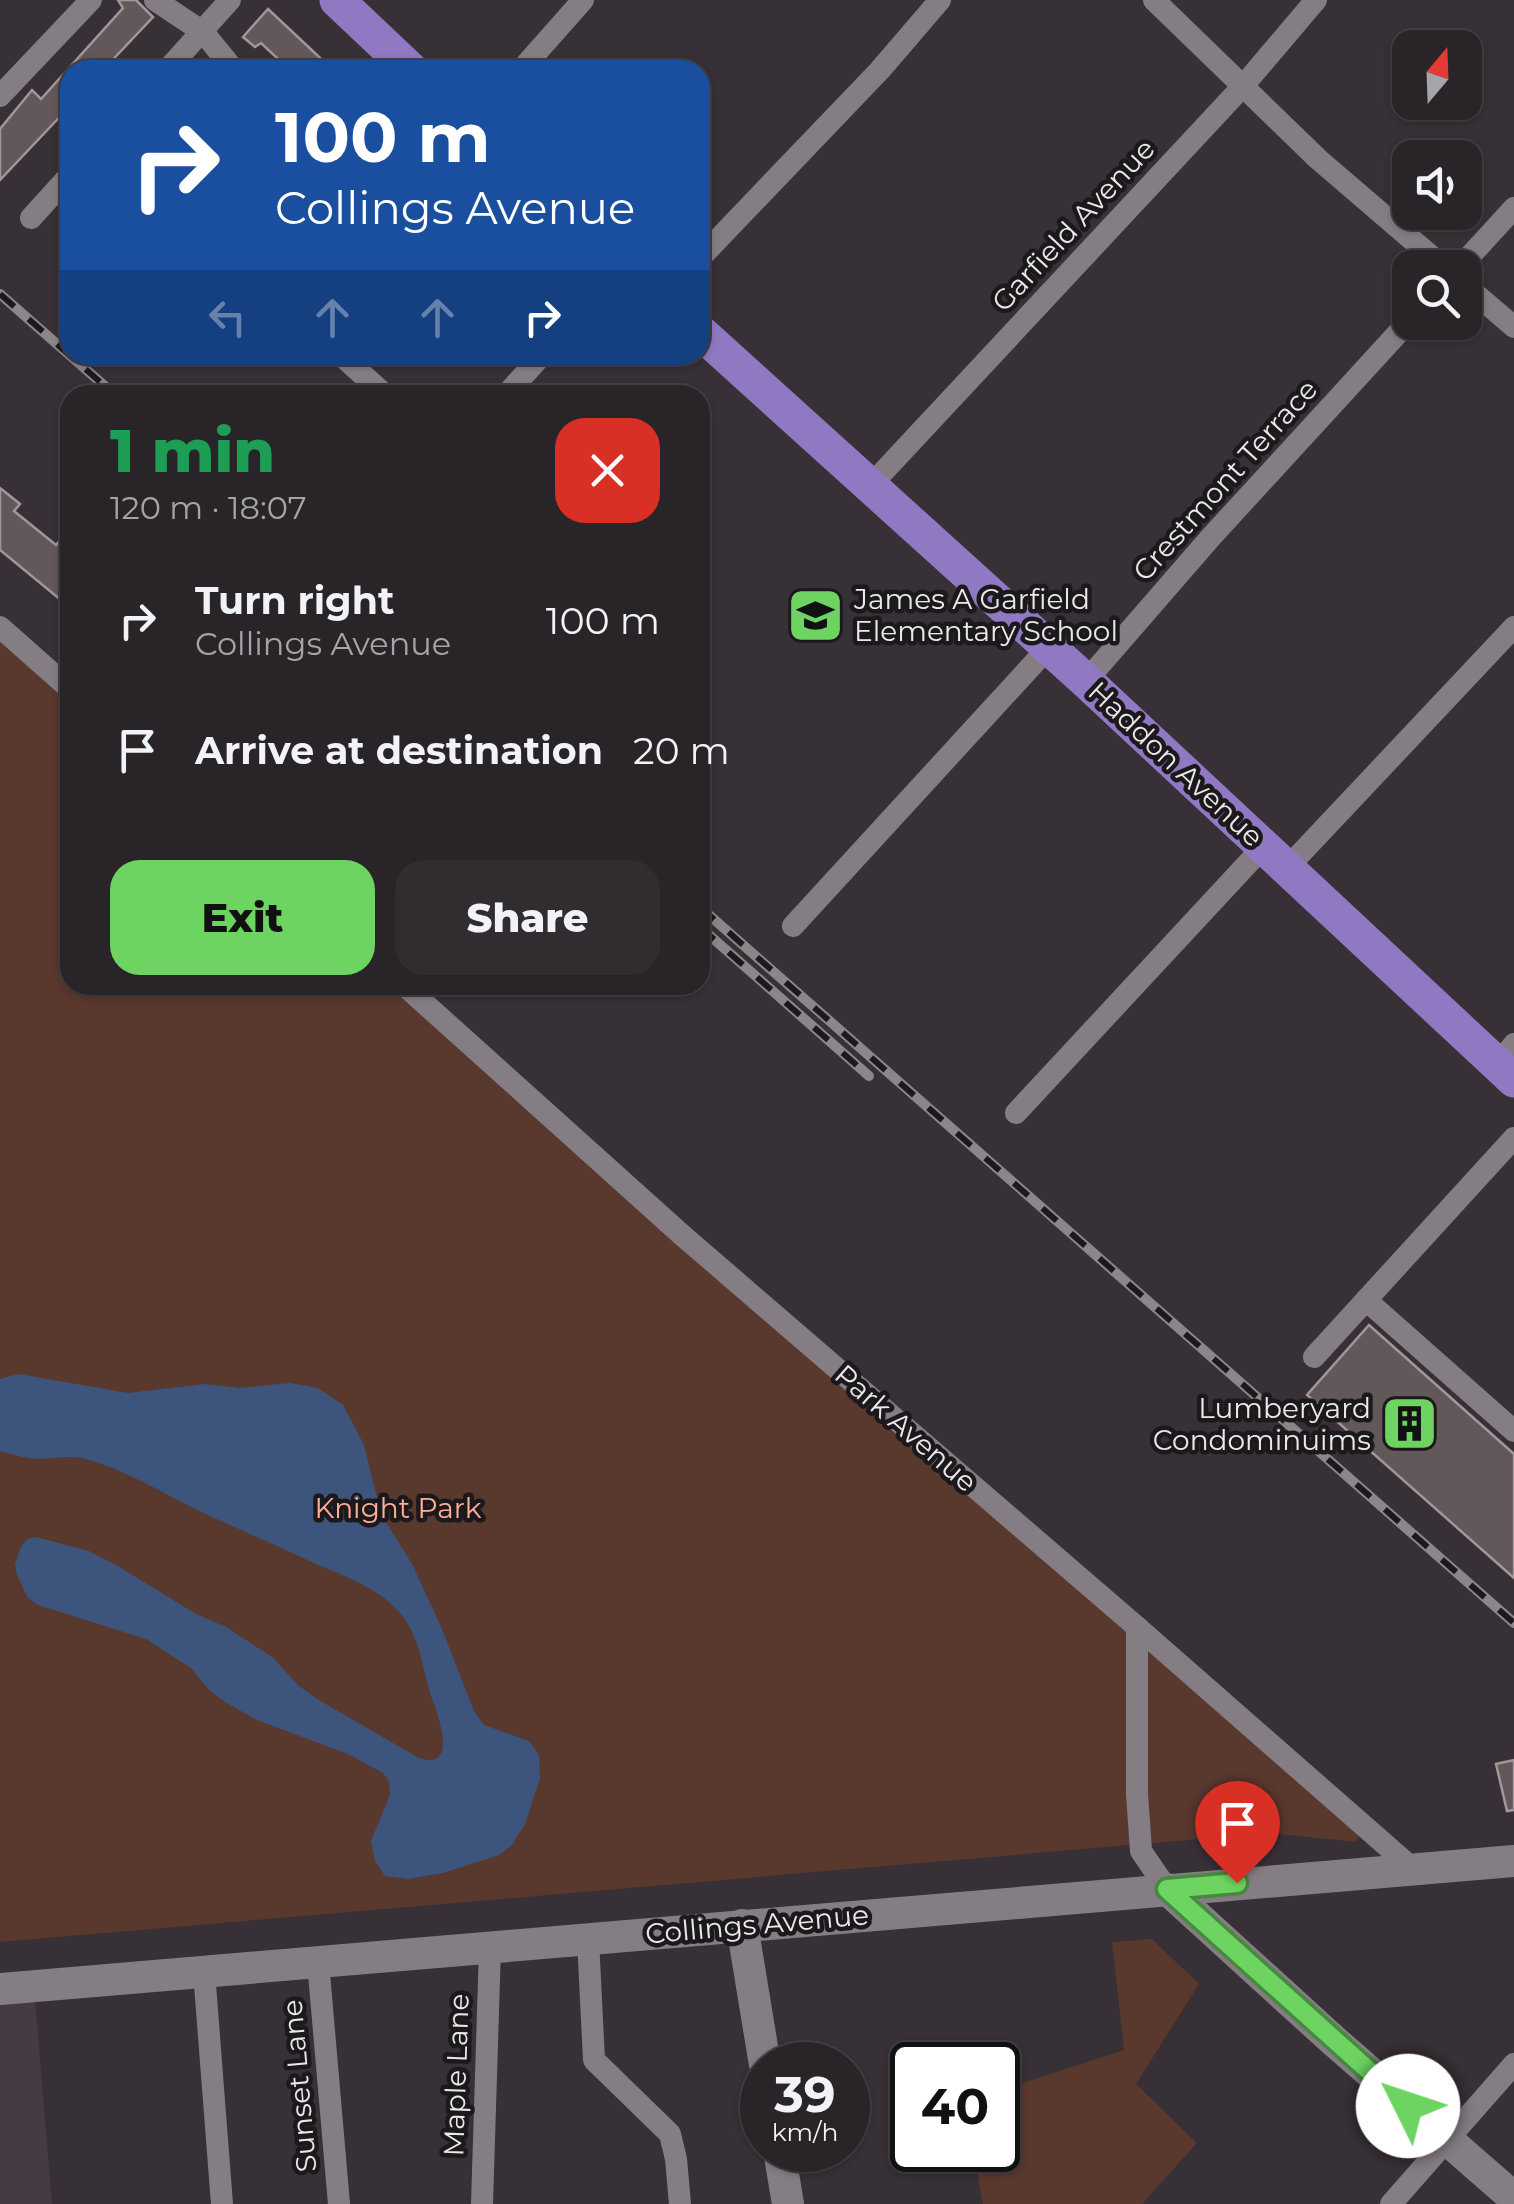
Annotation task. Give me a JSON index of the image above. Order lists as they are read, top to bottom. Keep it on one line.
{"streets":{"main road":["Haddon Avenue","Collings Avenue"],"street":["Garfield Avenue","Crestmont Terrace","Park Avenue","Maple Lane","Sunset Lane"]},"crossings":[["Garfield Avenue","Haddon Avenue"],["Crestmont Terrace","Haddon Avenue"],["Park Avenue","Collings Avenue"],["Collings Avenue","Maple Lane"],["Collings Avenue","Sunset Lane"]],"parks":["Knight Park"],"places":{"school or university":["James A Garfield Elementary School"],"building":["Lumberyard Condominuims"]},"north":"top","page":{"turn":["100 m","Collings Avenue"],"heading":["1 min","120 m · 18:07"],"list":[{"name":"Turn right","note":"Collings Avenue","value":"100 m"},{"name":"Arrive at destination","value":"20 m"}],"buttons":["Exit","Share"],"speed":"39 km/h","limit":"40"}}
